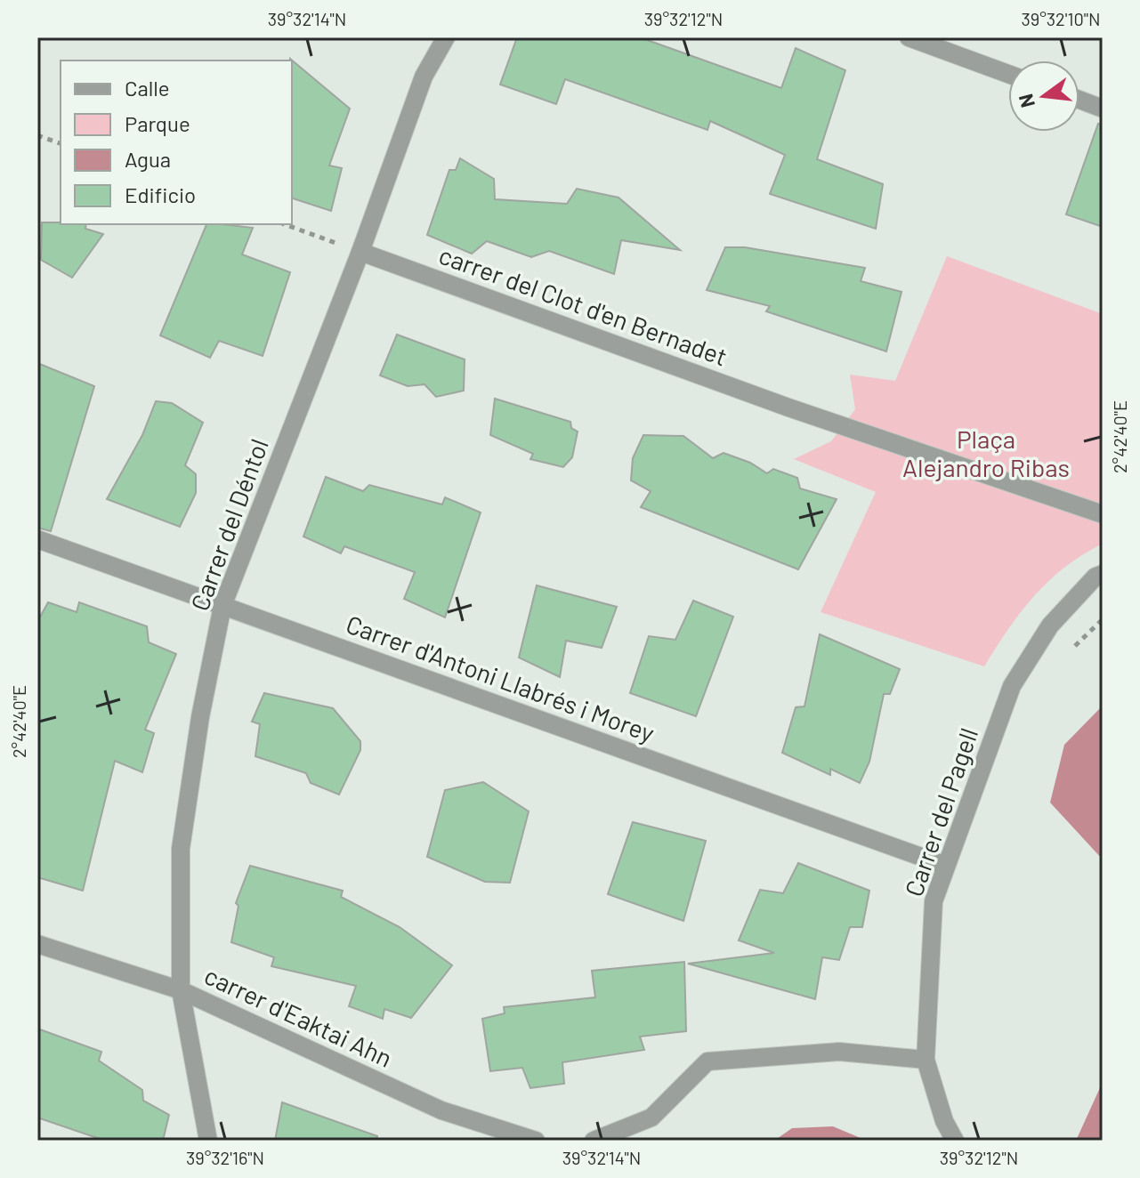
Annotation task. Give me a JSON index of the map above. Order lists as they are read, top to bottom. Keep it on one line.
{"streets":{"street":["carrer del Clot d'en Bernadet","Carrer del Déntol","Carrer d'Antoni Llabrés i Morey","Carrer del Pagell","carrer d'Eaktai Ahn"]},"crossings":[["carrer del Clot d'en Bernadet","Carrer del Déntol"],["Carrer del Déntol","Carrer d'Antoni Llabrés i Morey"],["Carrer del Déntol","carrer d'Eaktai Ahn"],["Carrer d'Antoni Llabrés i Morey","Carrer del Pagell"]],"parks":["Plaça Alejandro Ribas"],"legend":["Calle","Parque","Agua","Edificio"],"north":"left","coordinates":["39°32'14\"N","39°32'12\"N","39°32'10\"N","2°42'40\"E","39°32'16\"N"]}
